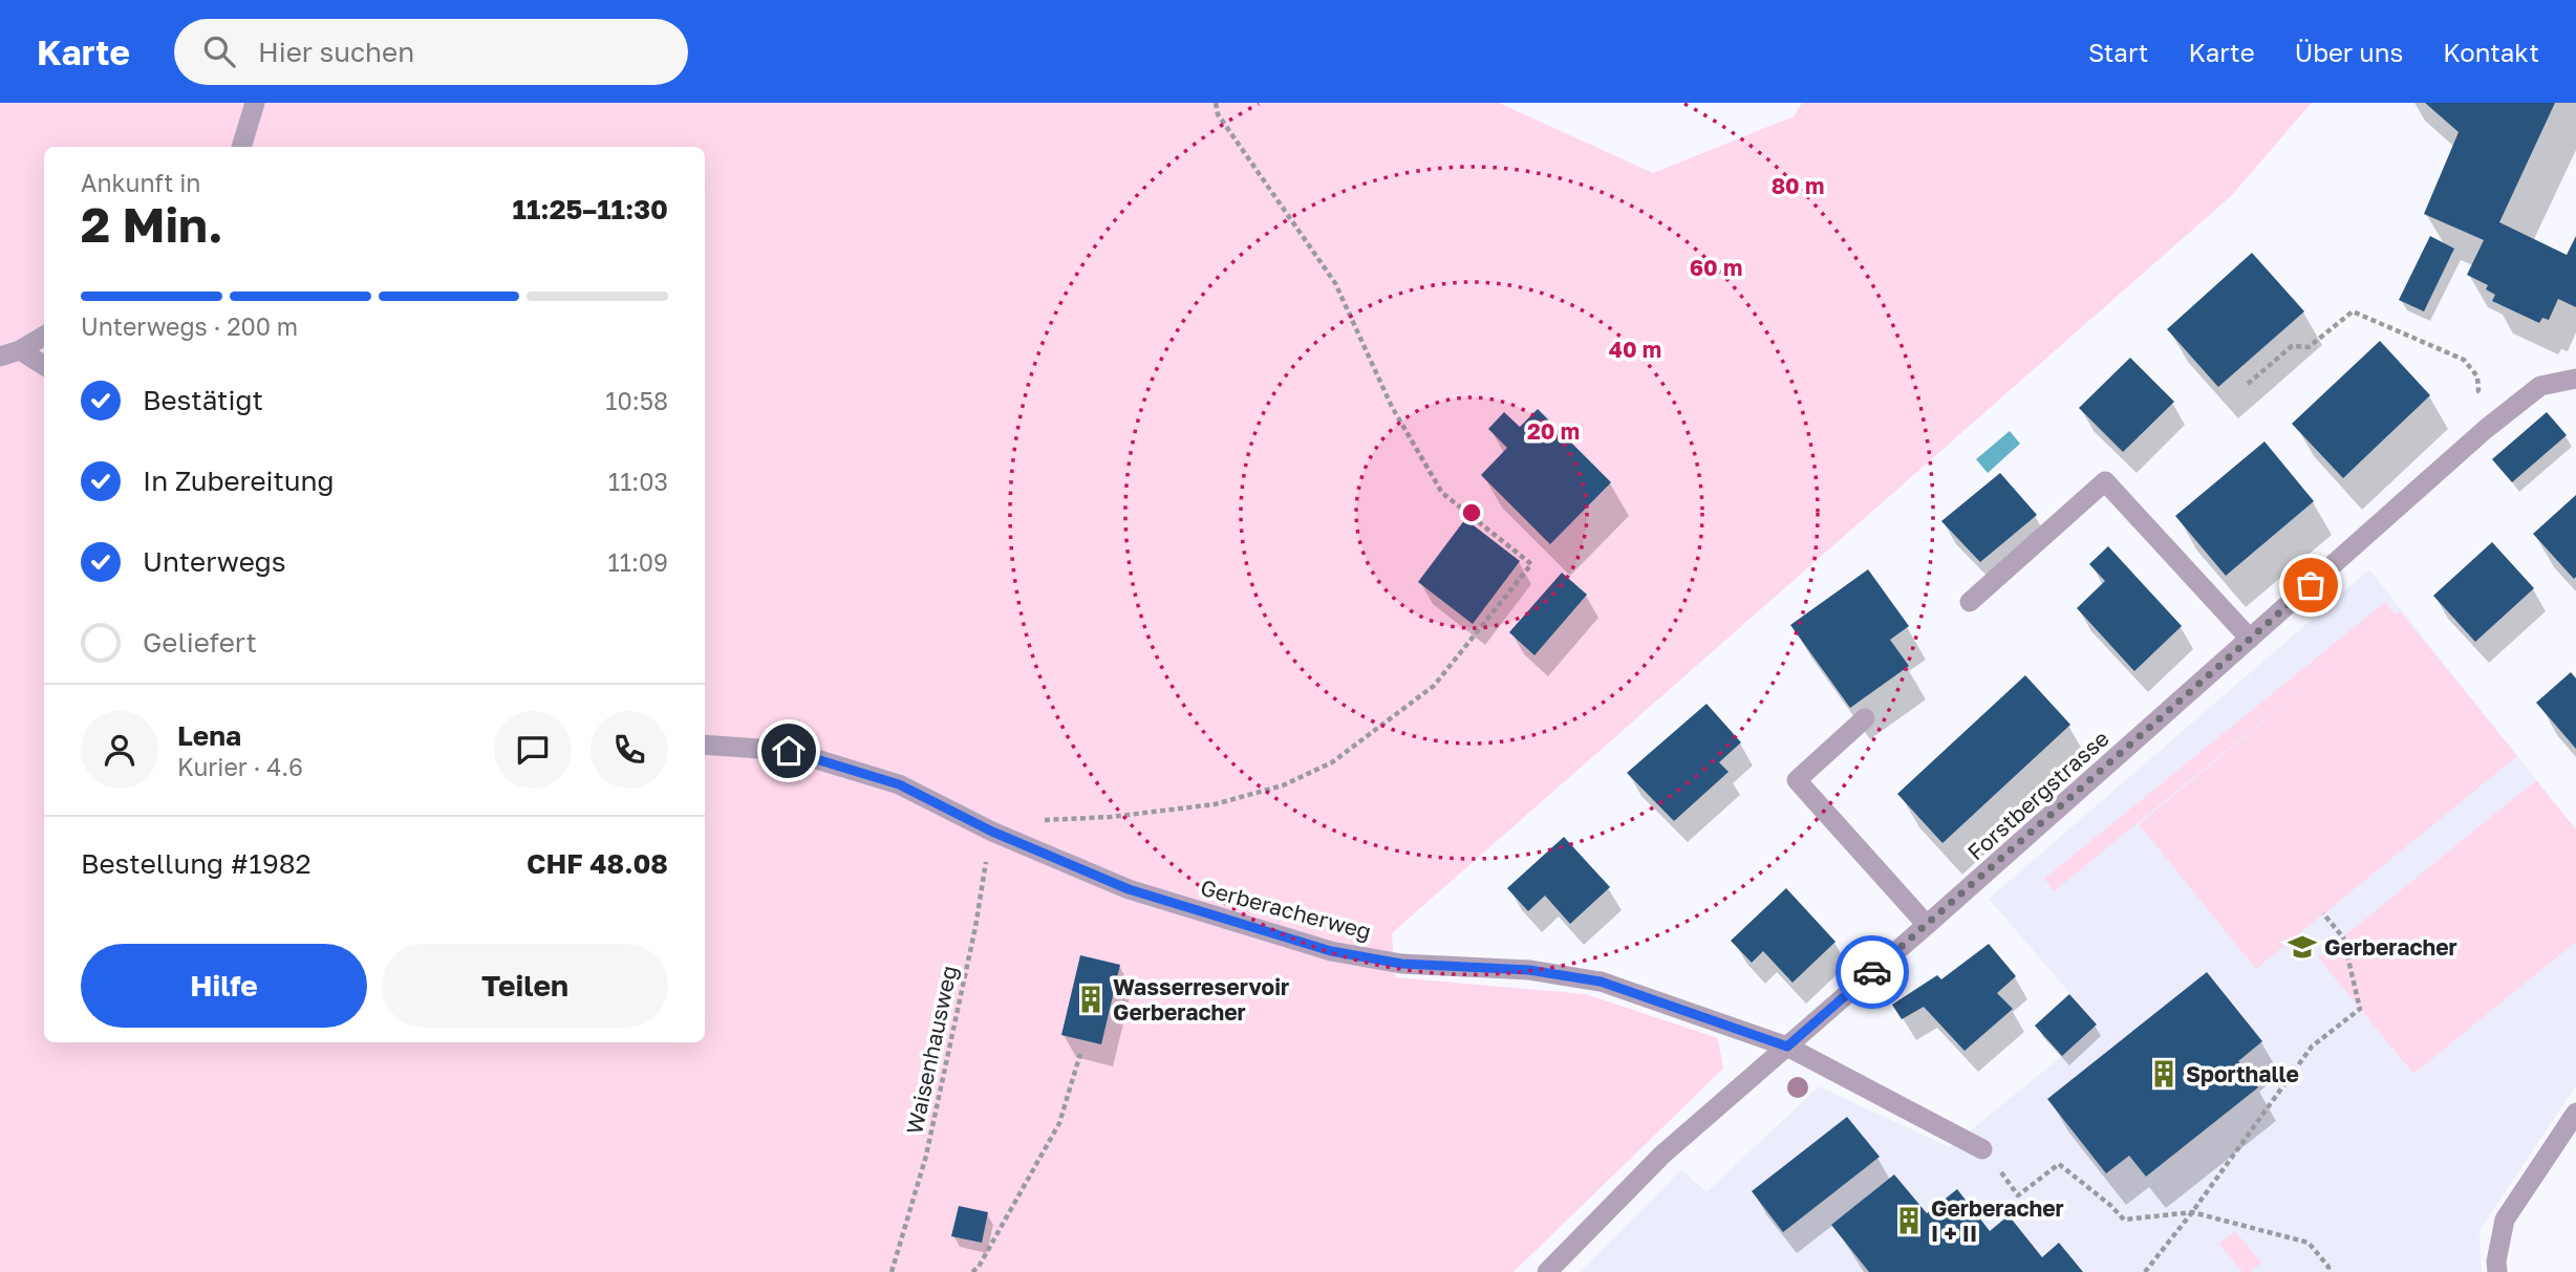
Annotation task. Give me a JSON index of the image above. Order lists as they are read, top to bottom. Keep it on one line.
{"streets":{"street":["Forstbergstrasse","Gerberacherweg"],"path":["Waisenhausweg"]},"crossings":[["Forstbergstrasse","Gerberacherweg"],["Gerberacherweg","Waisenhausweg"]],"places":{"school or university":["Gerberacher"],"building":["Wasserreservoir Gerberacher","Sporthalle","Gerberacher I + II"]},"page":{"header":"Karte","search":"Hier suchen","nav":["Start","Karte","Über uns","Kontakt"],"heading":["2 Min.","Ankunft in","11:25–11:30"],"panel":["Lena","Kurier · 4.6","Bestellung #1982","CHF 48.08"],"bar":"Unterwegs · 200 m","list":[["Bestätigt","10:58"],["In Zubereitung","11:03"],["Unterwegs","11:09"],"Geliefert"],"buttons":["Hilfe","Teilen"]},"rings":["80 m","60 m","40 m","20 m"]}
